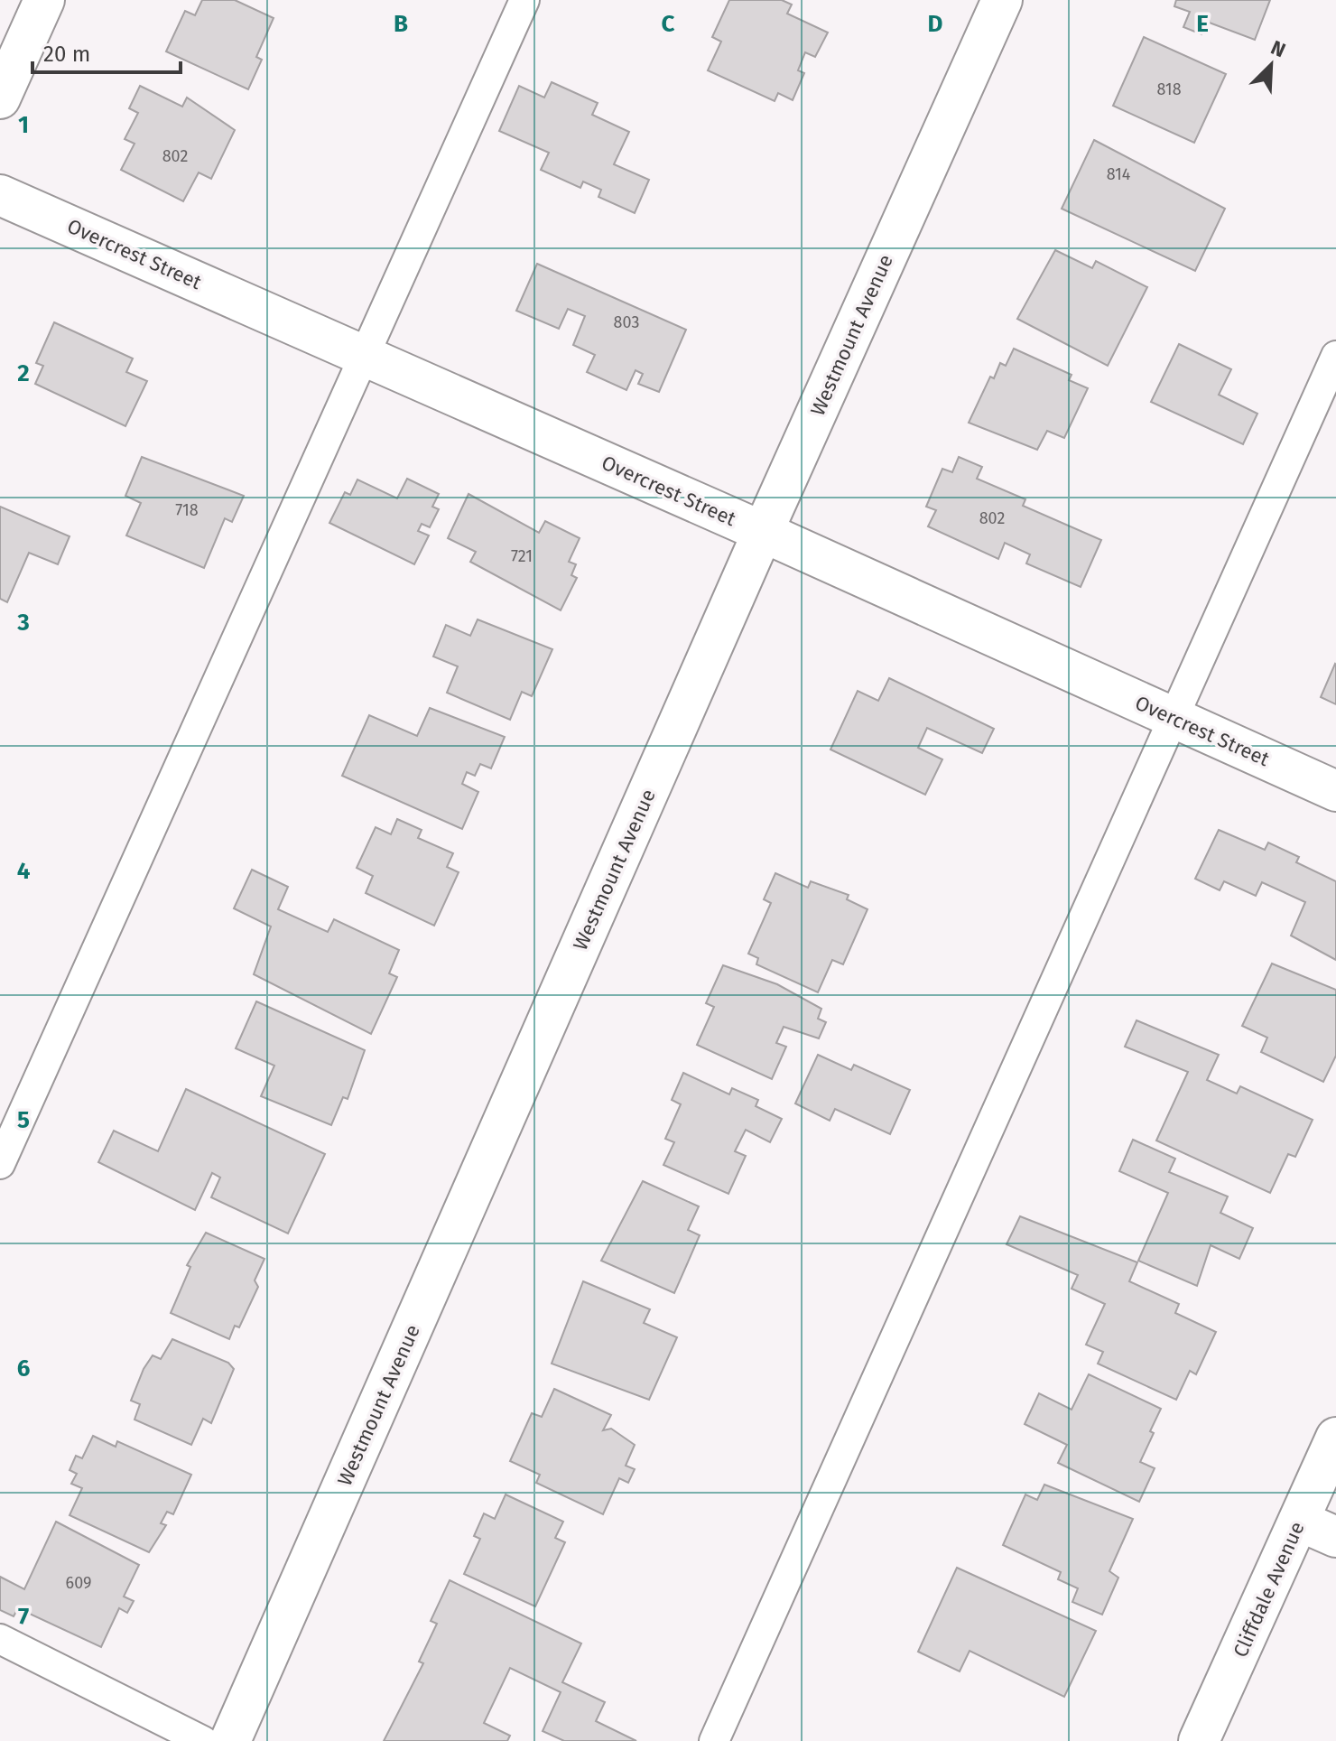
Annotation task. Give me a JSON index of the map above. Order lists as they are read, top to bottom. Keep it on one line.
{"streets":{"street":["Overcrest Street","Westmount Avenue","Cliffdale Avenue"]},"crossings":[["Overcrest Street","Westmount Avenue"]],"house_numbers":["818","802","814","803","718","802","721","609"],"scale_bar":"20 m","north":"top right","grid":{"columns":["B","C","D","E"],"rows":["1","2","3","4","5","6","7"]}}
